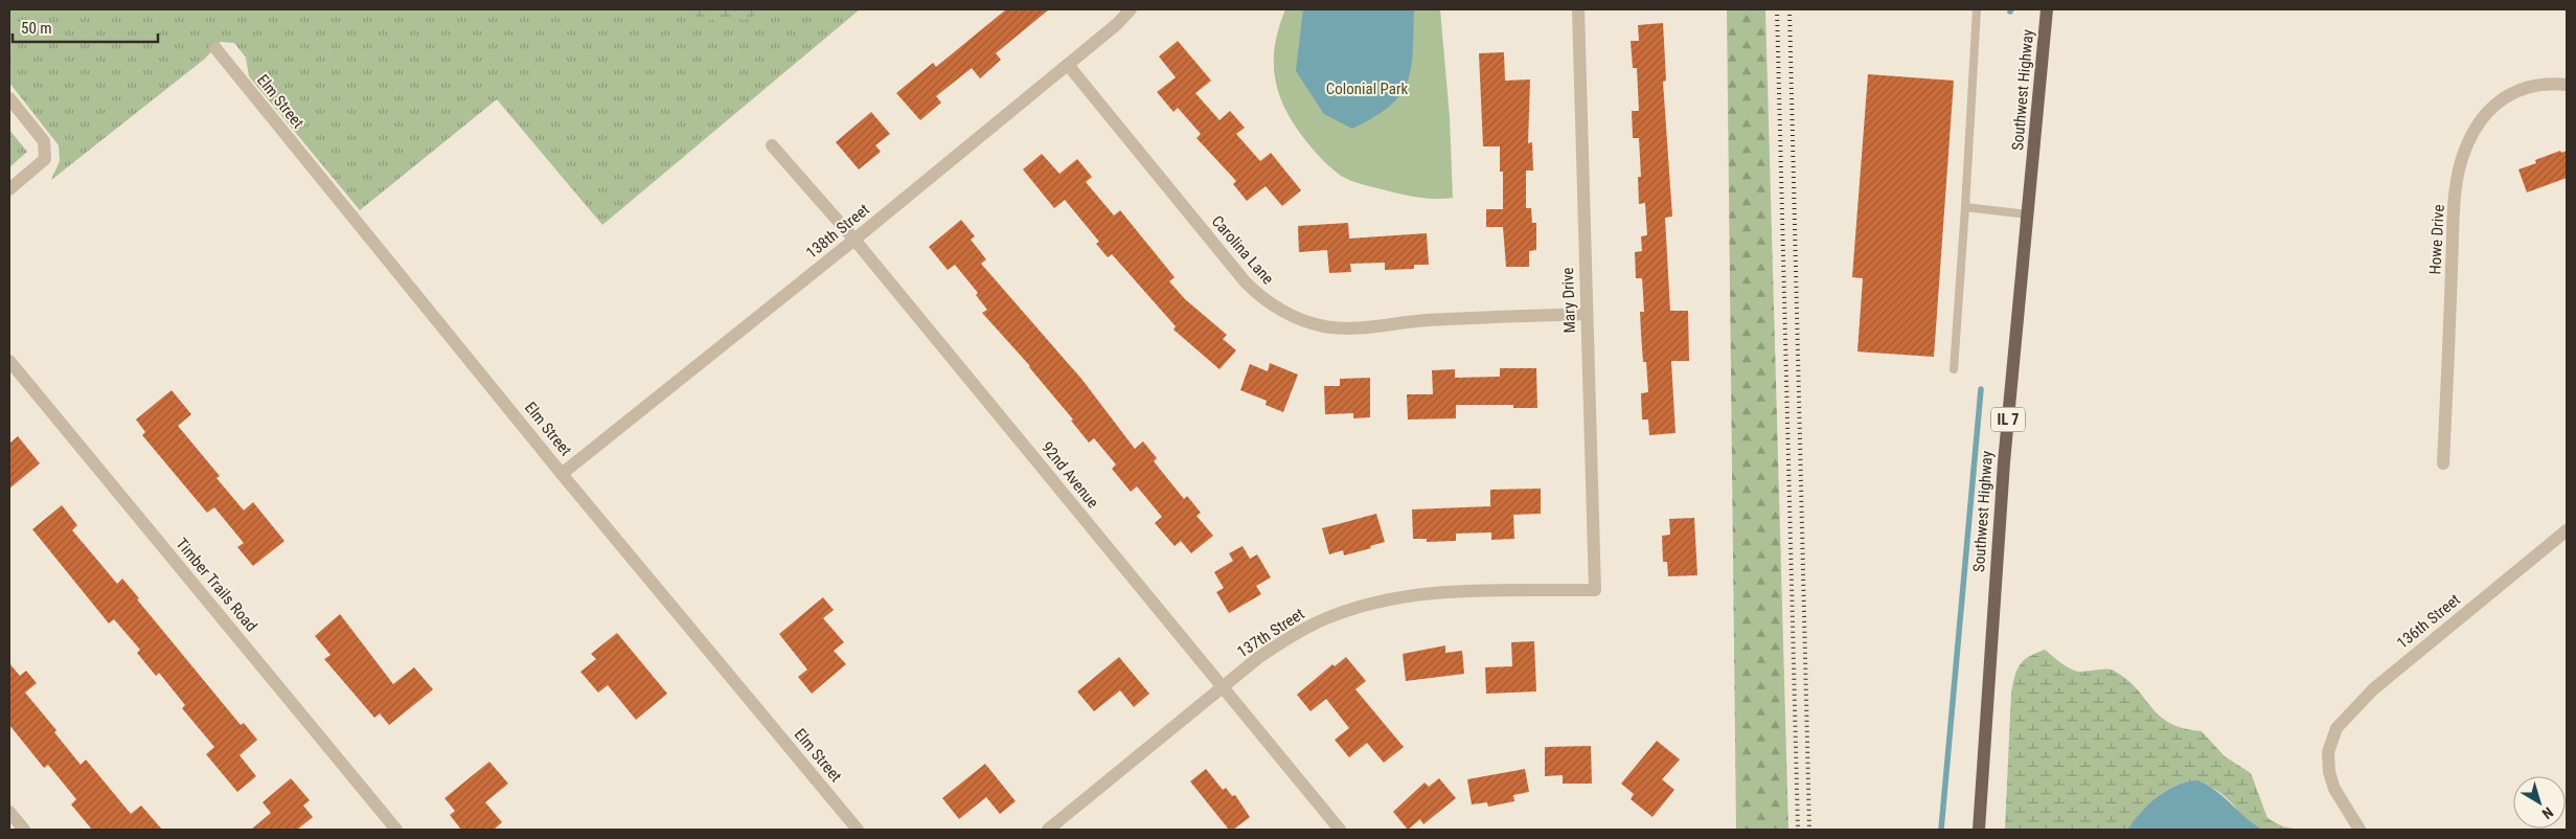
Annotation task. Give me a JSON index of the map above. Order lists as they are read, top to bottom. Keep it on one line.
{"streets":{"main road":["Southwest Highway","IL 7"],"street":["Elm Street","138th Street","Howe Drive","Carolina Lane","Mary Drive","92nd Avenue","Timber Trails Road","136th Street","137th Street"]},"crossings":[["Elm Street","138th Street"],["138th Street","Carolina Lane"],["138th Street","92nd Avenue"],["Carolina Lane","Mary Drive"],["Mary Drive","137th Street"],["92nd Avenue","137th Street"]],"parks":["Colonial Park"],"scale_bar":"50 m","north":"bottom right"}
